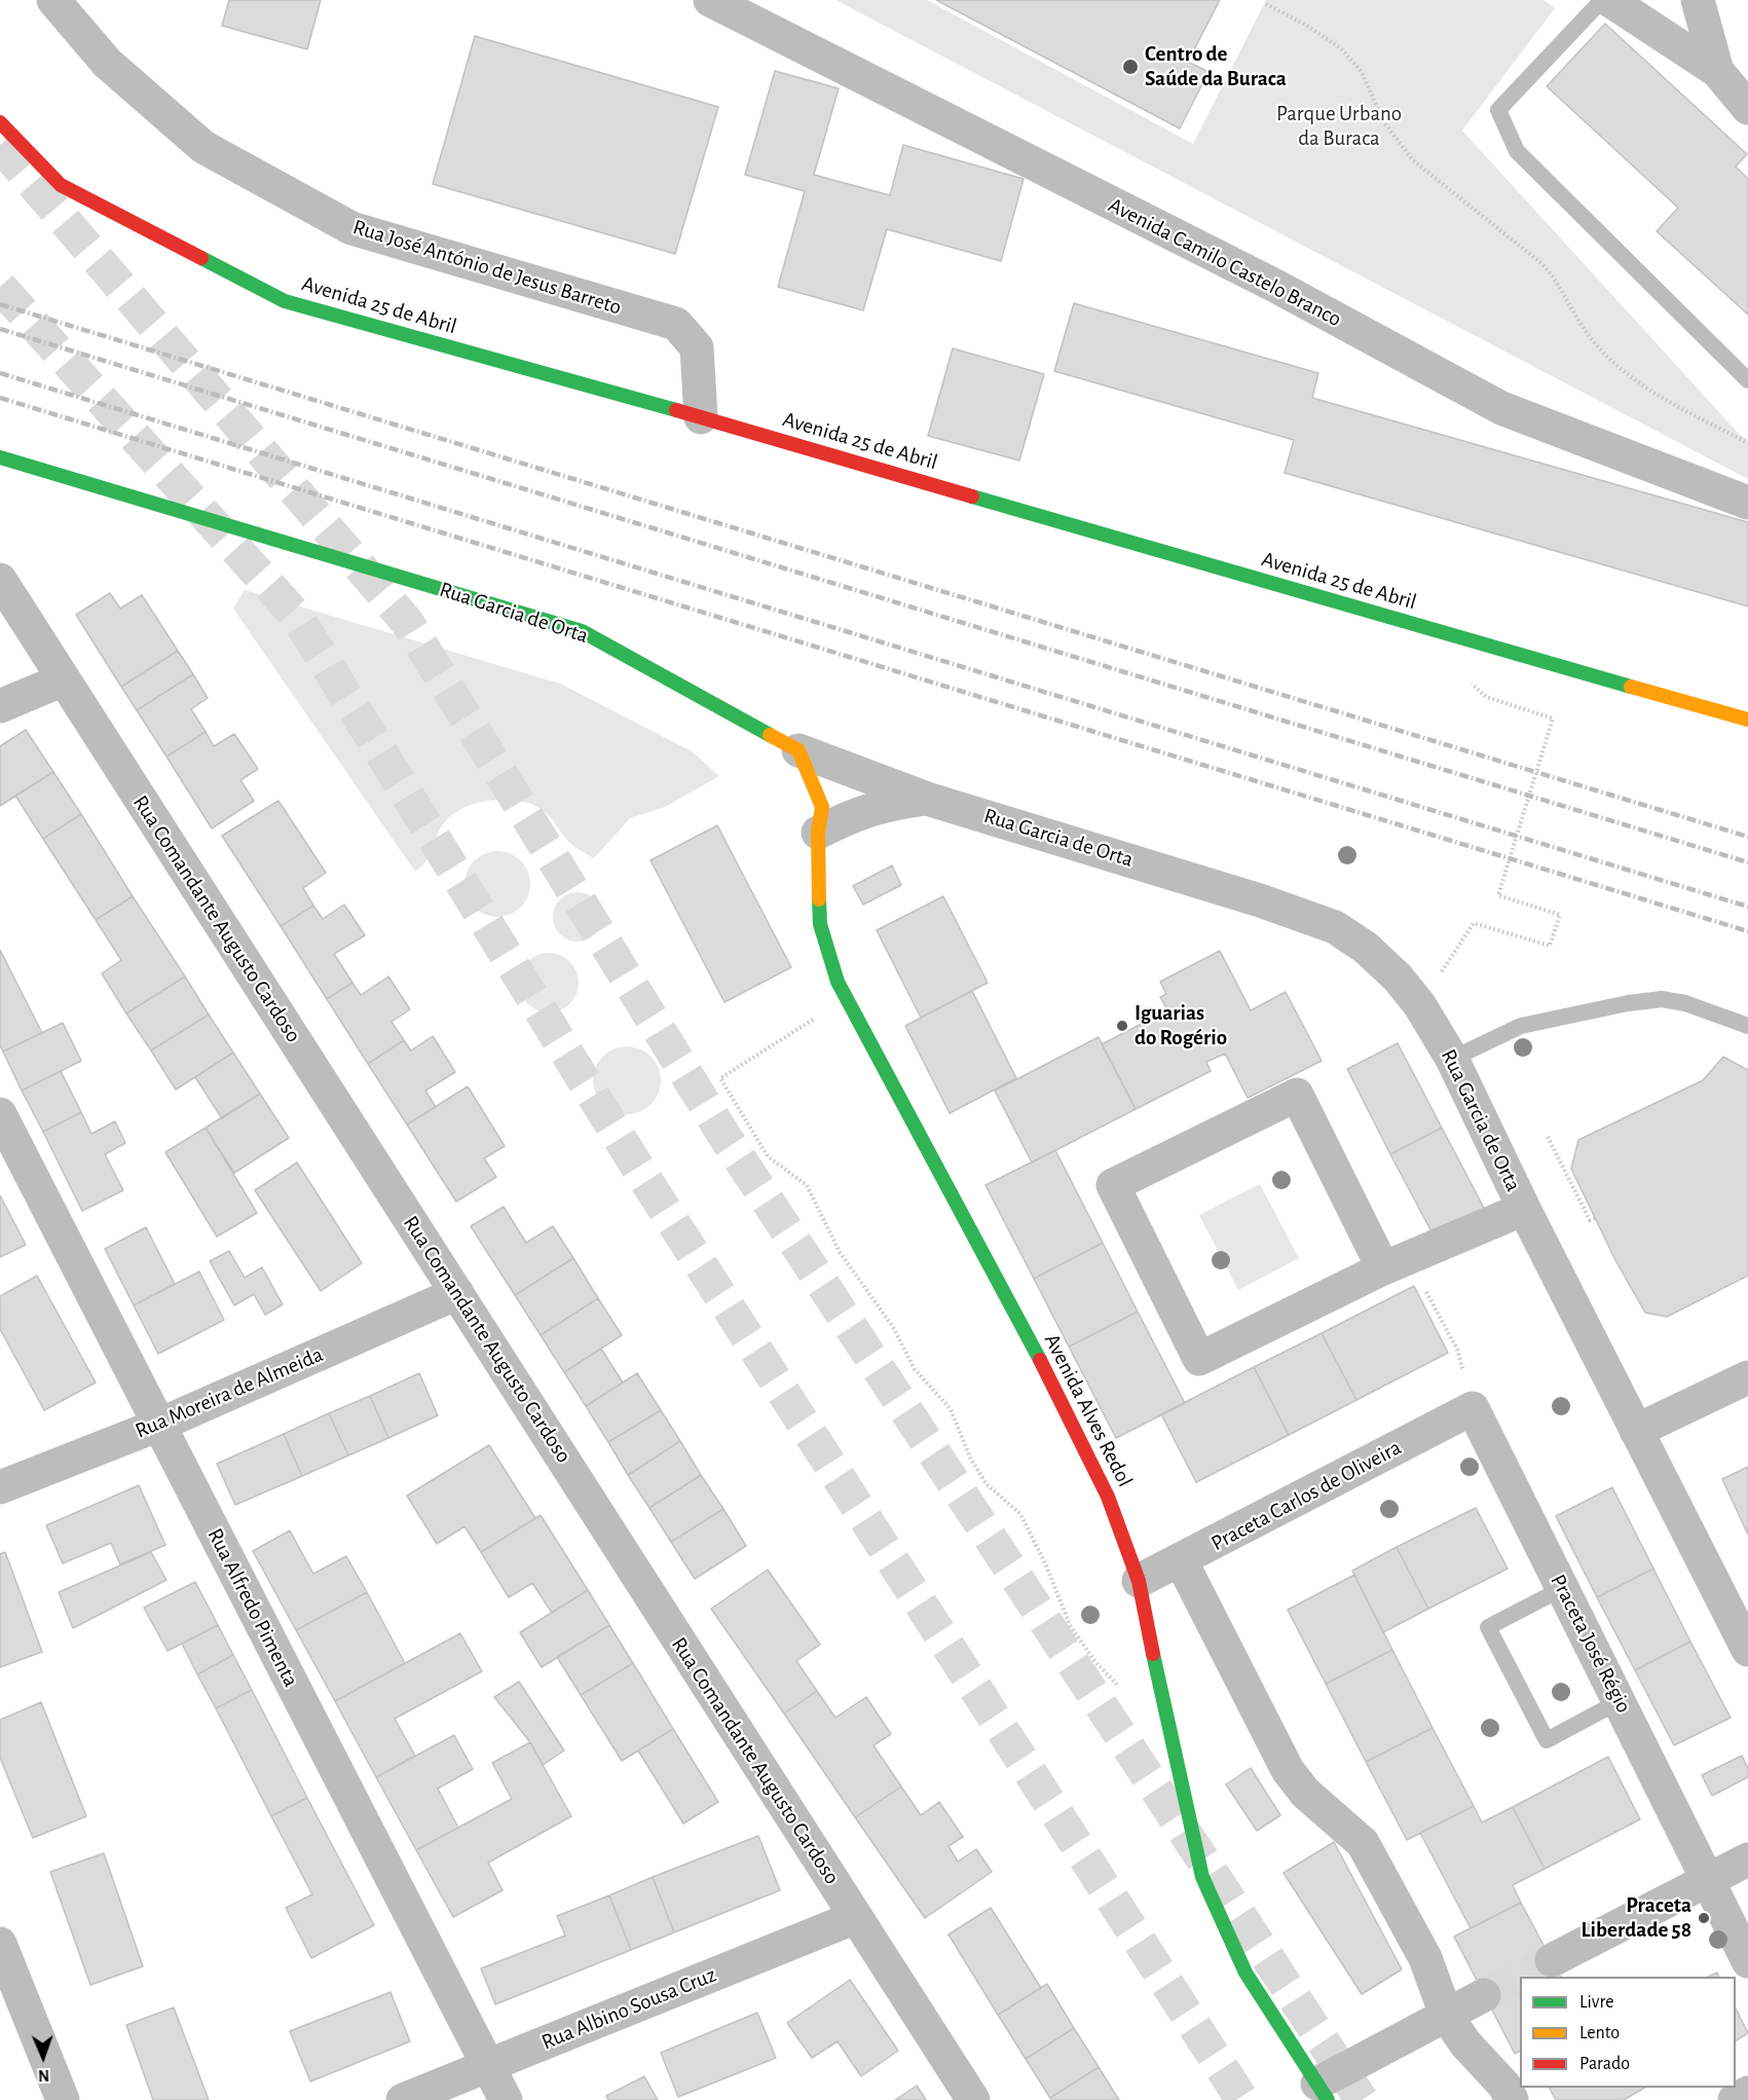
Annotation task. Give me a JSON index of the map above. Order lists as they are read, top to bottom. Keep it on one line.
{"streets":{"street":["Avenida Camilo Castelo Branco","Rua José António de Jesus Barreto","Avenida 25 de Abril","Rua Garcia de Orta","Rua Comandante Augusto Cardoso","Rua Moreira de Almeida","Avenida Alves Redol","Praceta Carlos de Oliveira","Rua Alfredo Pimenta","Praceta José Régio","Rua Albino Sousa Cruz"]},"crossings":[["Rua José António de Jesus Barreto","Avenida 25 de Abril"],["Rua Garcia de Orta","Avenida Alves Redol"],["Rua Comandante Augusto Cardoso","Rua Moreira de Almeida"],["Rua Comandante Augusto Cardoso","Rua Albino Sousa Cruz"],["Rua Moreira de Almeida","Rua Alfredo Pimenta"],["Avenida Alves Redol","Praceta Carlos de Oliveira"],["Praceta Carlos de Oliveira","Praceta José Régio"],["Rua Alfredo Pimenta","Rua Albino Sousa Cruz"]],"parks":["Parque Urbano da Buraca"],"places":["Centro de Saúde da Buraca","Iguarias do Rogério","Praceta Liberdade 58"],"legend":["Livre","Lento","Parado"],"north":"bottom"}
